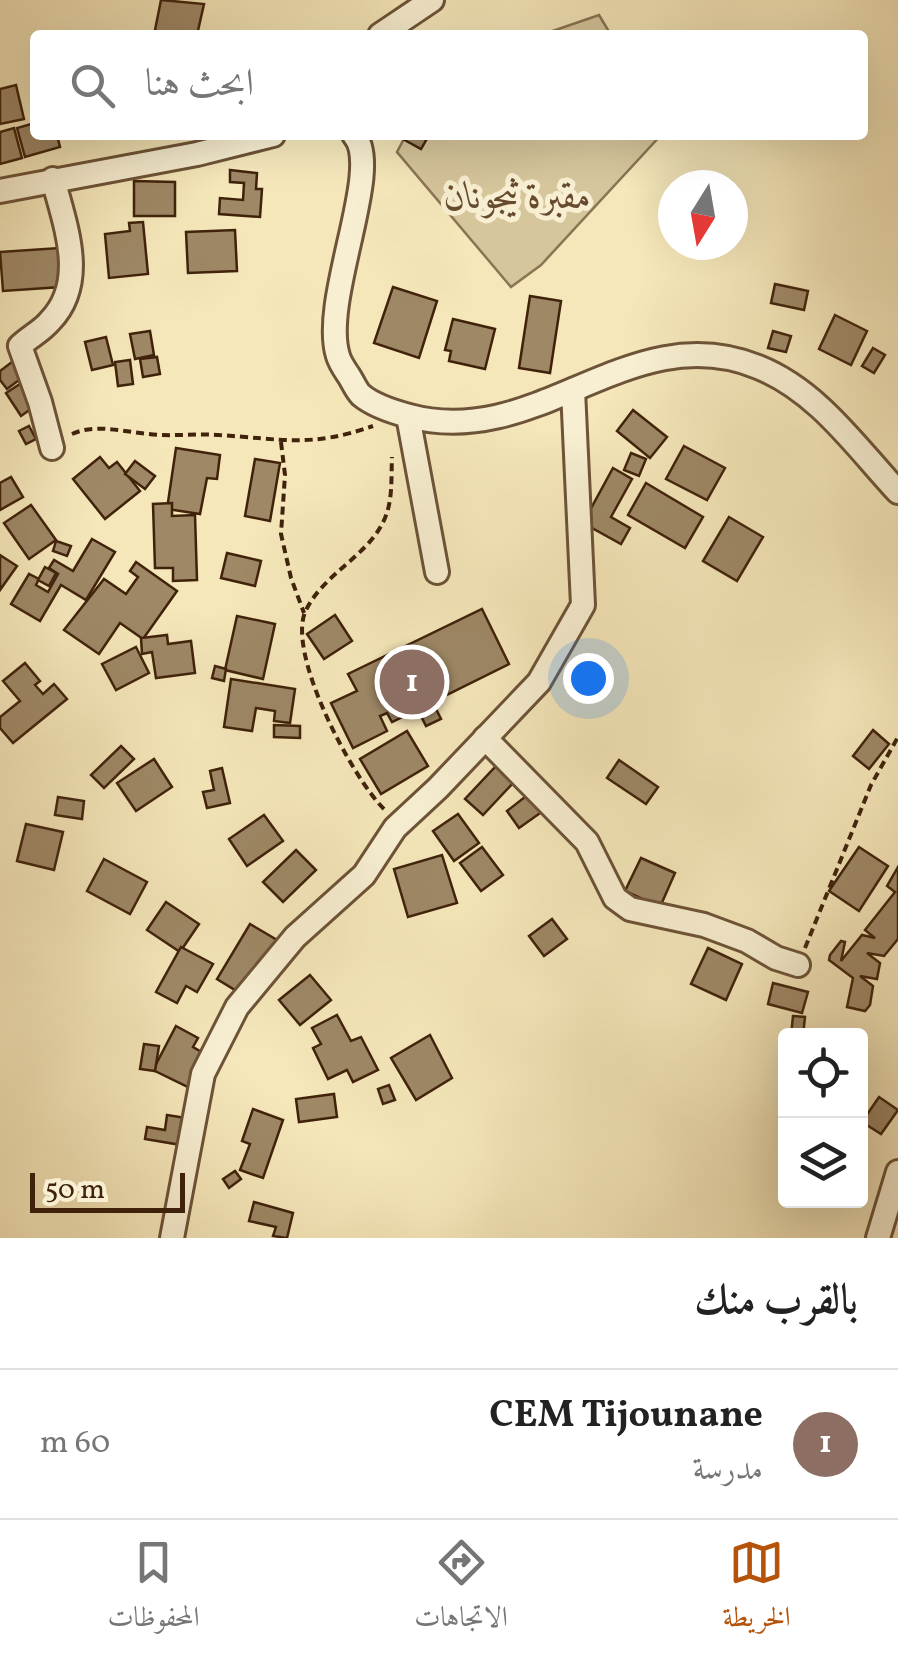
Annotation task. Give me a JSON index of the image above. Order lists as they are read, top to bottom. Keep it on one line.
{"parks":["مقبرة ثيجونان"],"scale_bar":"50 m","north":"bottom","page":{"search":"ابحث هنا","pins":"1","scale":"50 m","heading":"بالقرب منك","list":[{"mark":"1","name":"CEM Tijounane","note":"مدرسة","value":"60 m"}],"nav":["الخريطة","الاتجاهات","المحفوظات"]}}
